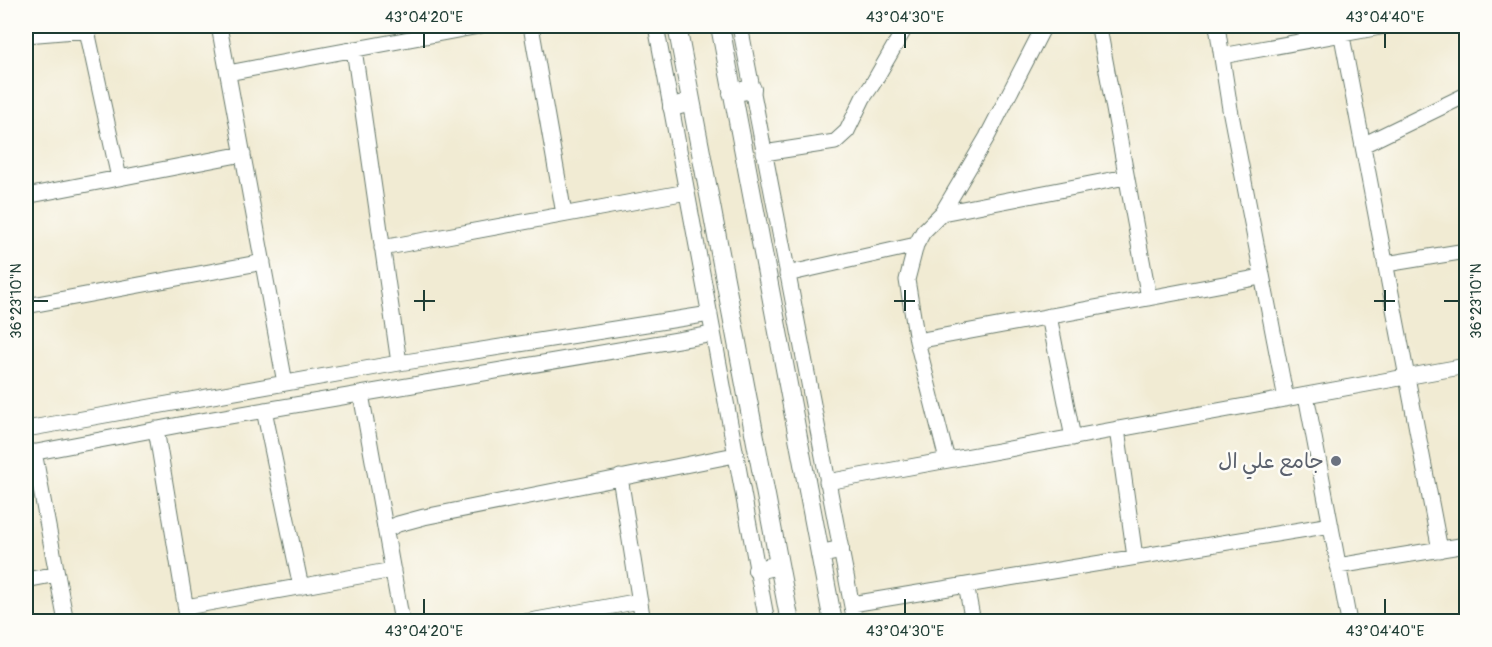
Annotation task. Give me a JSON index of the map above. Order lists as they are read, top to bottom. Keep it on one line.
{"places":["جامع علي ال"],"coordinates":["43°04'20\"E","43°04'30\"E","43°04'40\"E","36°23'10\"N"]}
